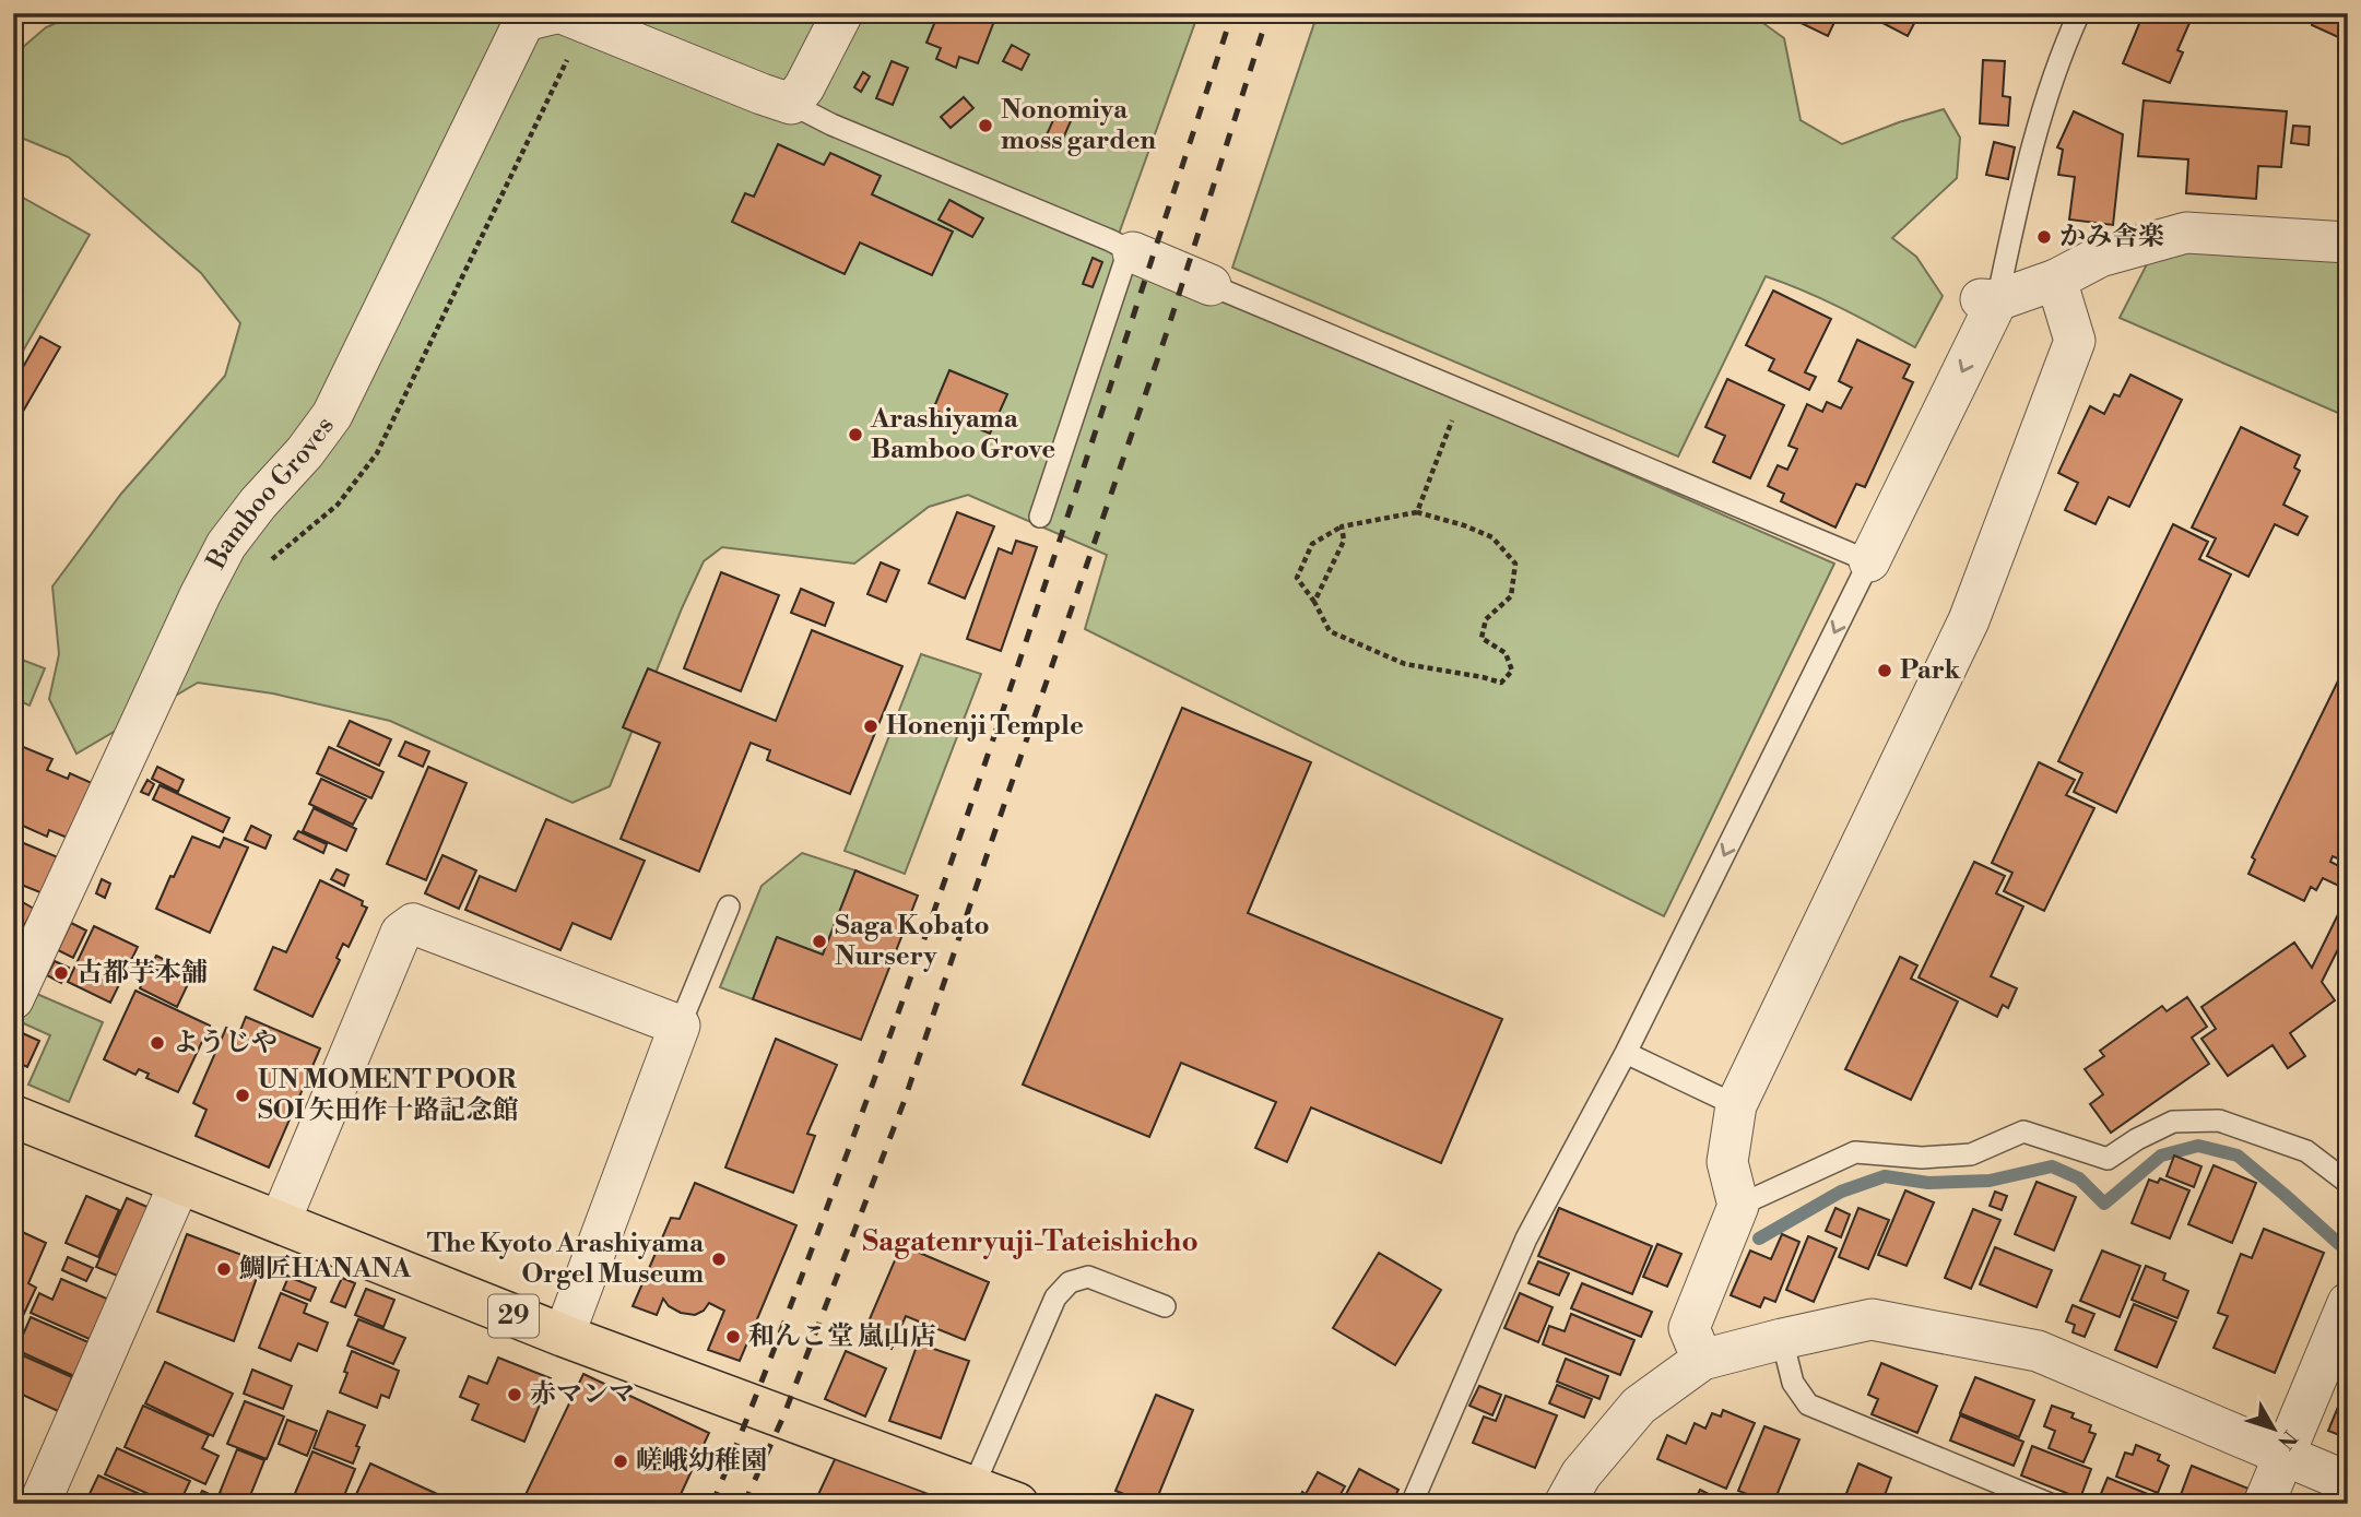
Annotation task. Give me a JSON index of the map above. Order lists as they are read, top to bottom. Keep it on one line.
{"streets":{"main road":["29"],"street":["Bamboo Groves"]},"districts":["Sagatenryuji-Tateishicho"],"places":["Nonomiya moss garden","かみ舎楽","Arashiyama Bamboo Grove","Park","Honenji Temple","Saga Kobato Nursery","古都芋本舗","ようじや","UN MOMENT POOR SOI 矢田作十路記念館","The Kyoto Arashiyama Orgel Museum","鯛匠HANANA","和んこ堂 嵐山店","赤マンマ","嵯峨幼稚園"],"north":"bottom right"}
